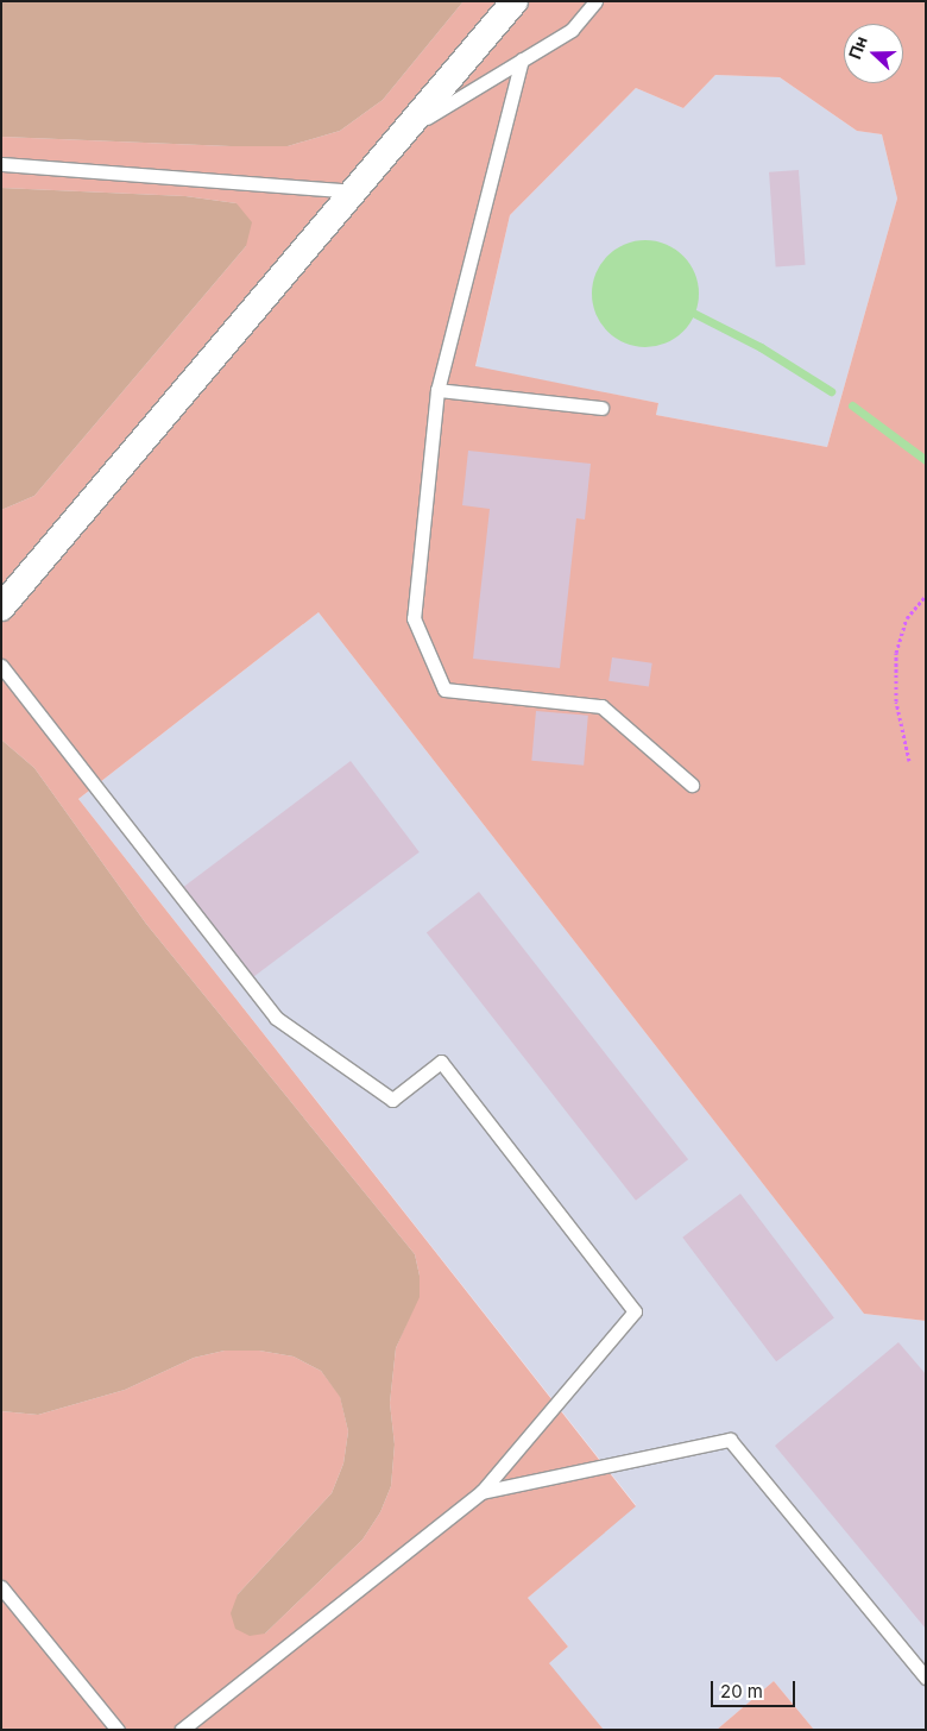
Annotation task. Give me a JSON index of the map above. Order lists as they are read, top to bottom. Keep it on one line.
{"scale_bar":"20 m","north":"left"}
